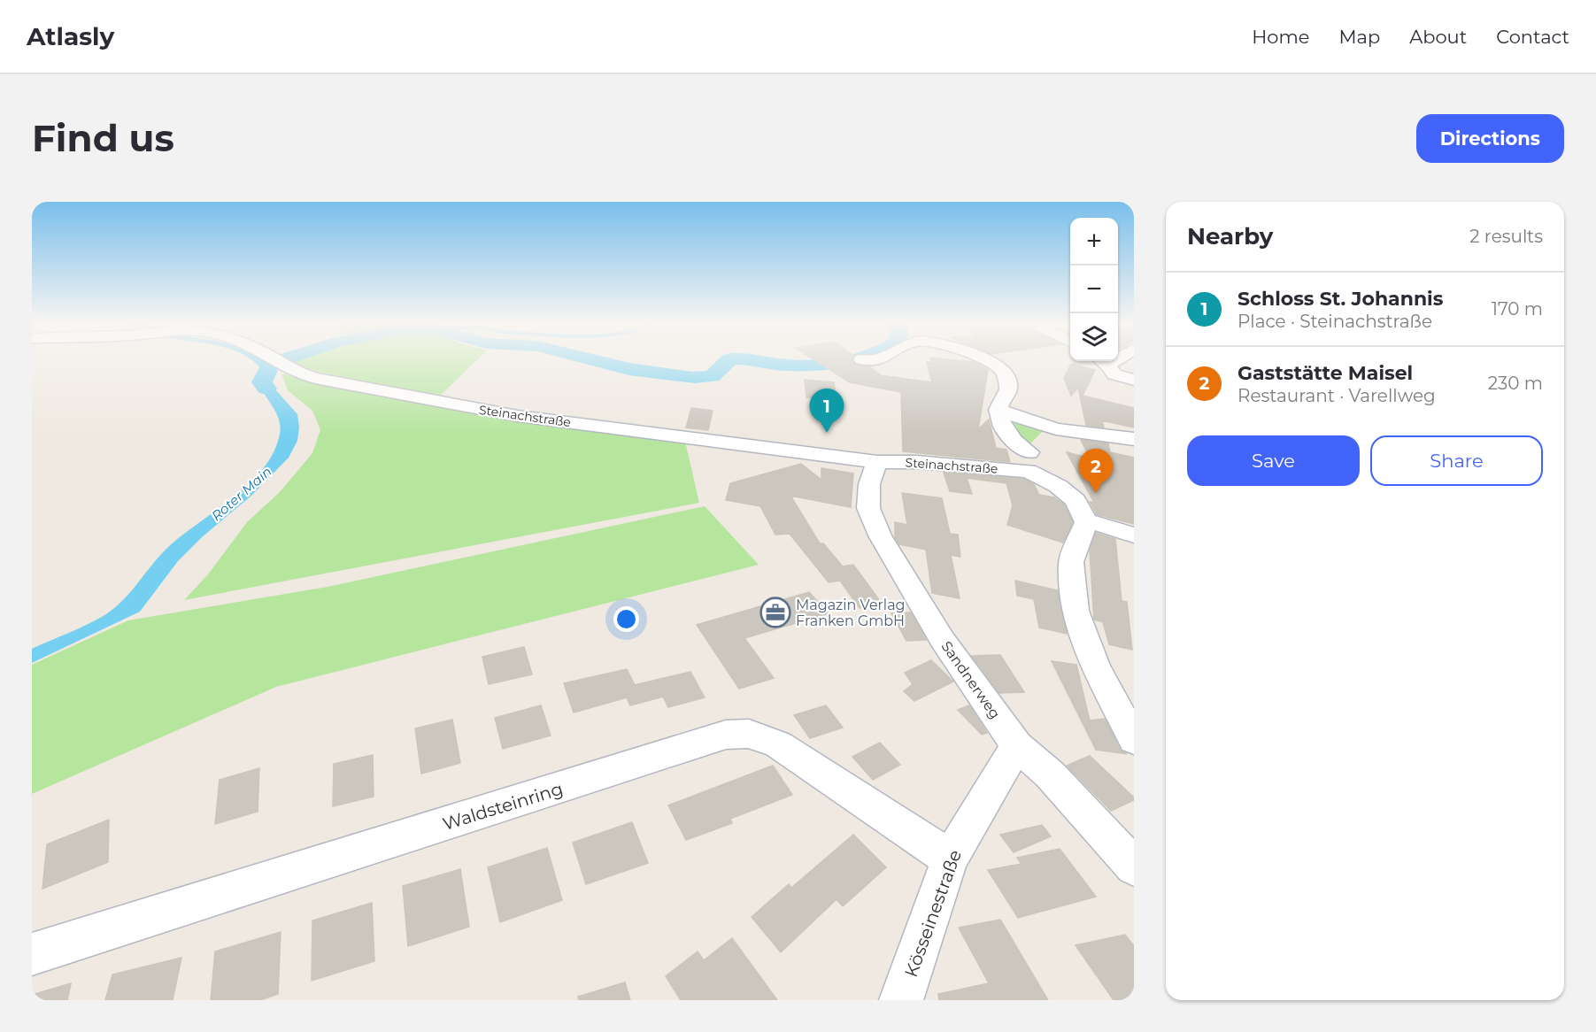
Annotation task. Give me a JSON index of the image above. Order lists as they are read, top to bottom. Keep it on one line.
{"streets":{"street":["Steinachstraße","Sandnerweg","Waldsteinring","Kösseinestraße"]},"crossings":[["Steinachstraße","Sandnerweg"],["Sandnerweg","Kösseinestraße"],["Waldsteinring","Kösseinestraße"]],"water":["Roter Main"],"places":{"office":["Magazin Verlag Franken GmbH"]},"page":{"header":"Atlasly","nav":["Home","Map","About","Contact"],"buttons":["Directions",["Save","Share"]],"title":"Find us","heading":["Nearby","2 results"],"map_buttons":["+","−"],"list":[{"mark":"1","name":"Schloss St. Johannis","note":"Place · Steinachstraße","value":"170 m"},{"mark":"2","name":"Gaststätte Maisel","note":"Restaurant · Varellweg","value":"230 m"}],"pins":["1","2"]}}
